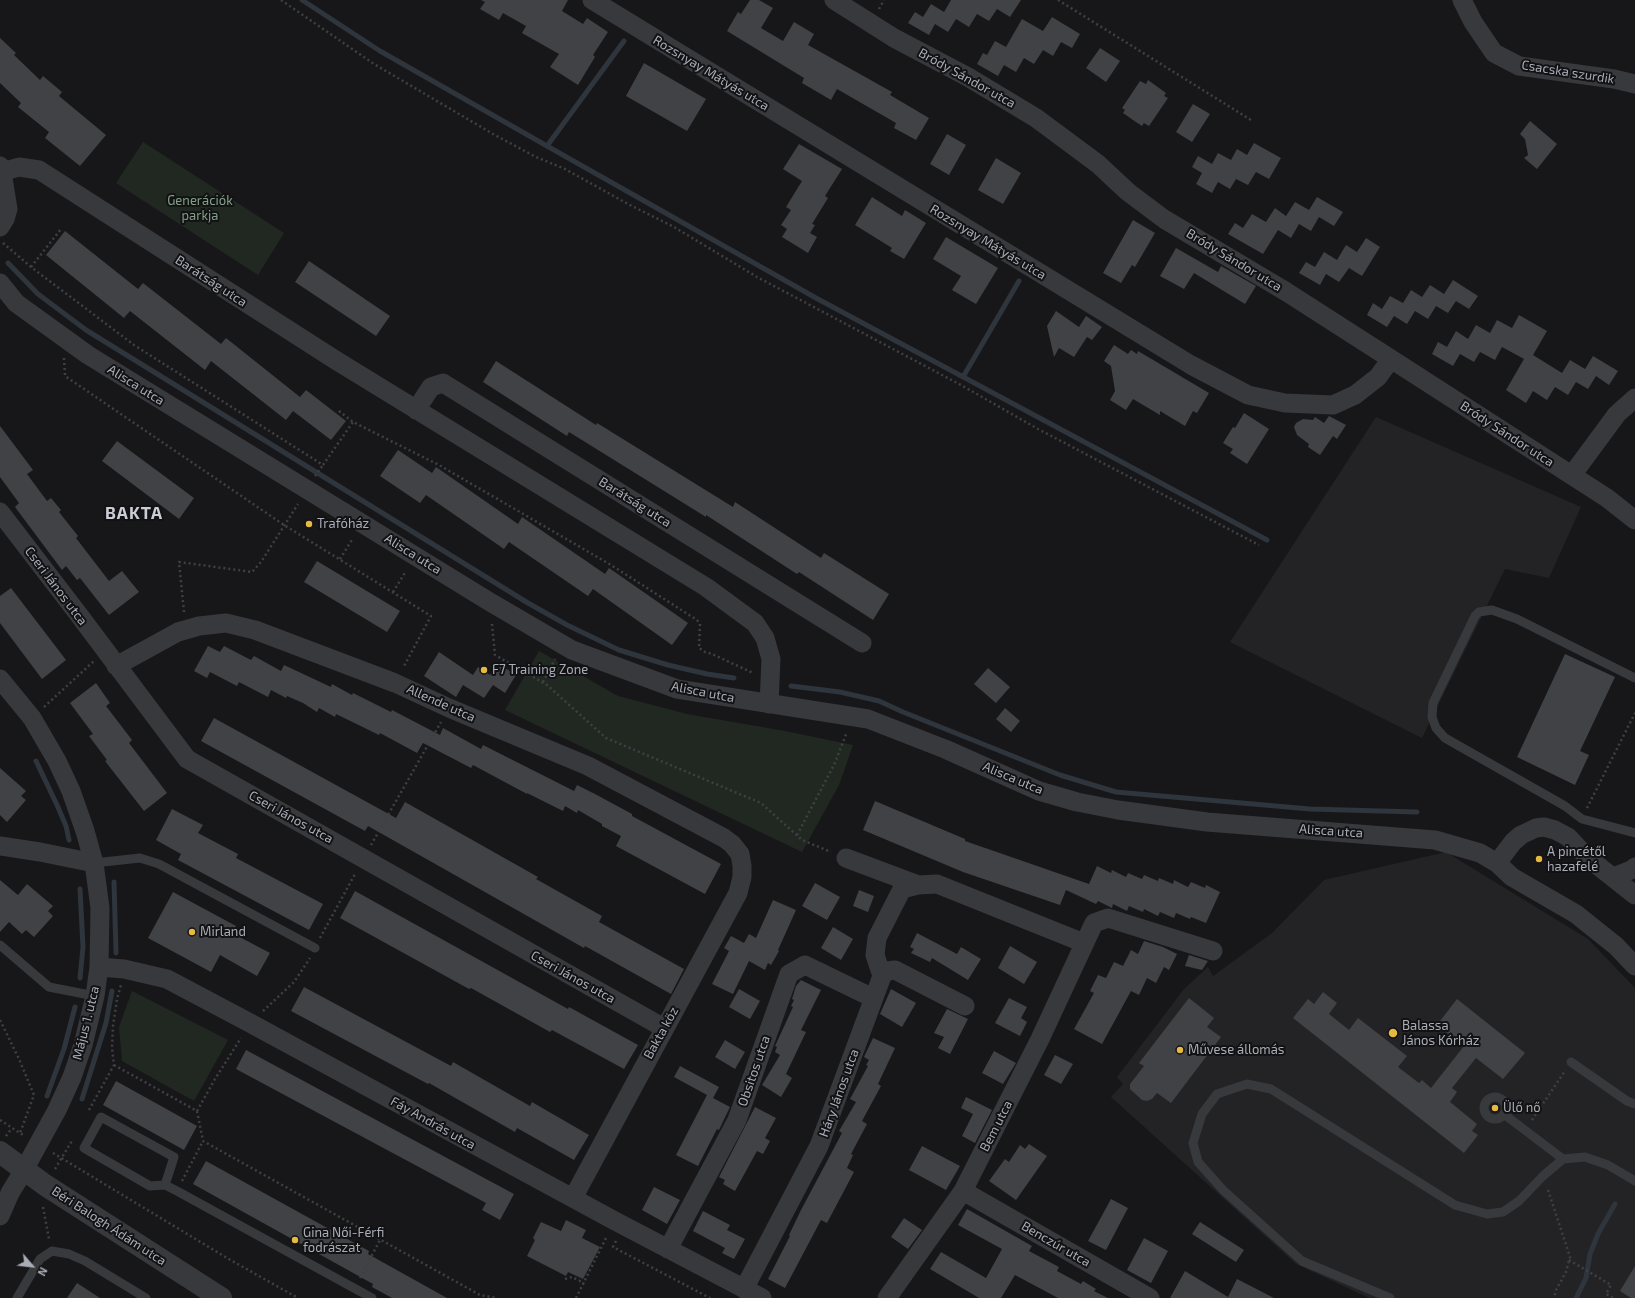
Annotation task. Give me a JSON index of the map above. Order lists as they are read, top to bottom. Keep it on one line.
{"streets":{"street":["Csacska szurdik","Rozsnyay Mátyás utca","Bródy Sándor utca","Barátság utca","Alisca utca","Cseri János utca","Allende utca","Május 1. utca","Bakta köz","Obsitos utca","Háry János utca","Fáy András utca","Bem utca","Béri Balogh Ádám utca","Benczúr utca"]},"crossings":[["Rozsnyay Mátyás utca","Bródy Sándor utca"],["Barátság utca","Alisca utca"],["Cseri János utca","Allende utca"],["Cseri János utca","Bakta köz"],["Allende utca","Bakta köz"],["Május 1. utca","Fáy András utca"],["Május 1. utca","Béri Balogh Ádám utca"],["Bakta köz","Fáy András utca"],["Obsitos utca","Háry János utca"],["Obsitos utca","Fáy András utca"],["Háry János utca","Fáy András utca"],["Bem utca","Benczúr utca"]],"districts":["BAKTA"],"parks":["Generációk parkja"],"places":["Trafóház","F7 Training Zone","A pincétől hazafelé","Mirland","Balassa János Kórház","Művese állomás","Ülő nő","Gina Női-Férfi fodrászat"],"north":"bottom right"}
